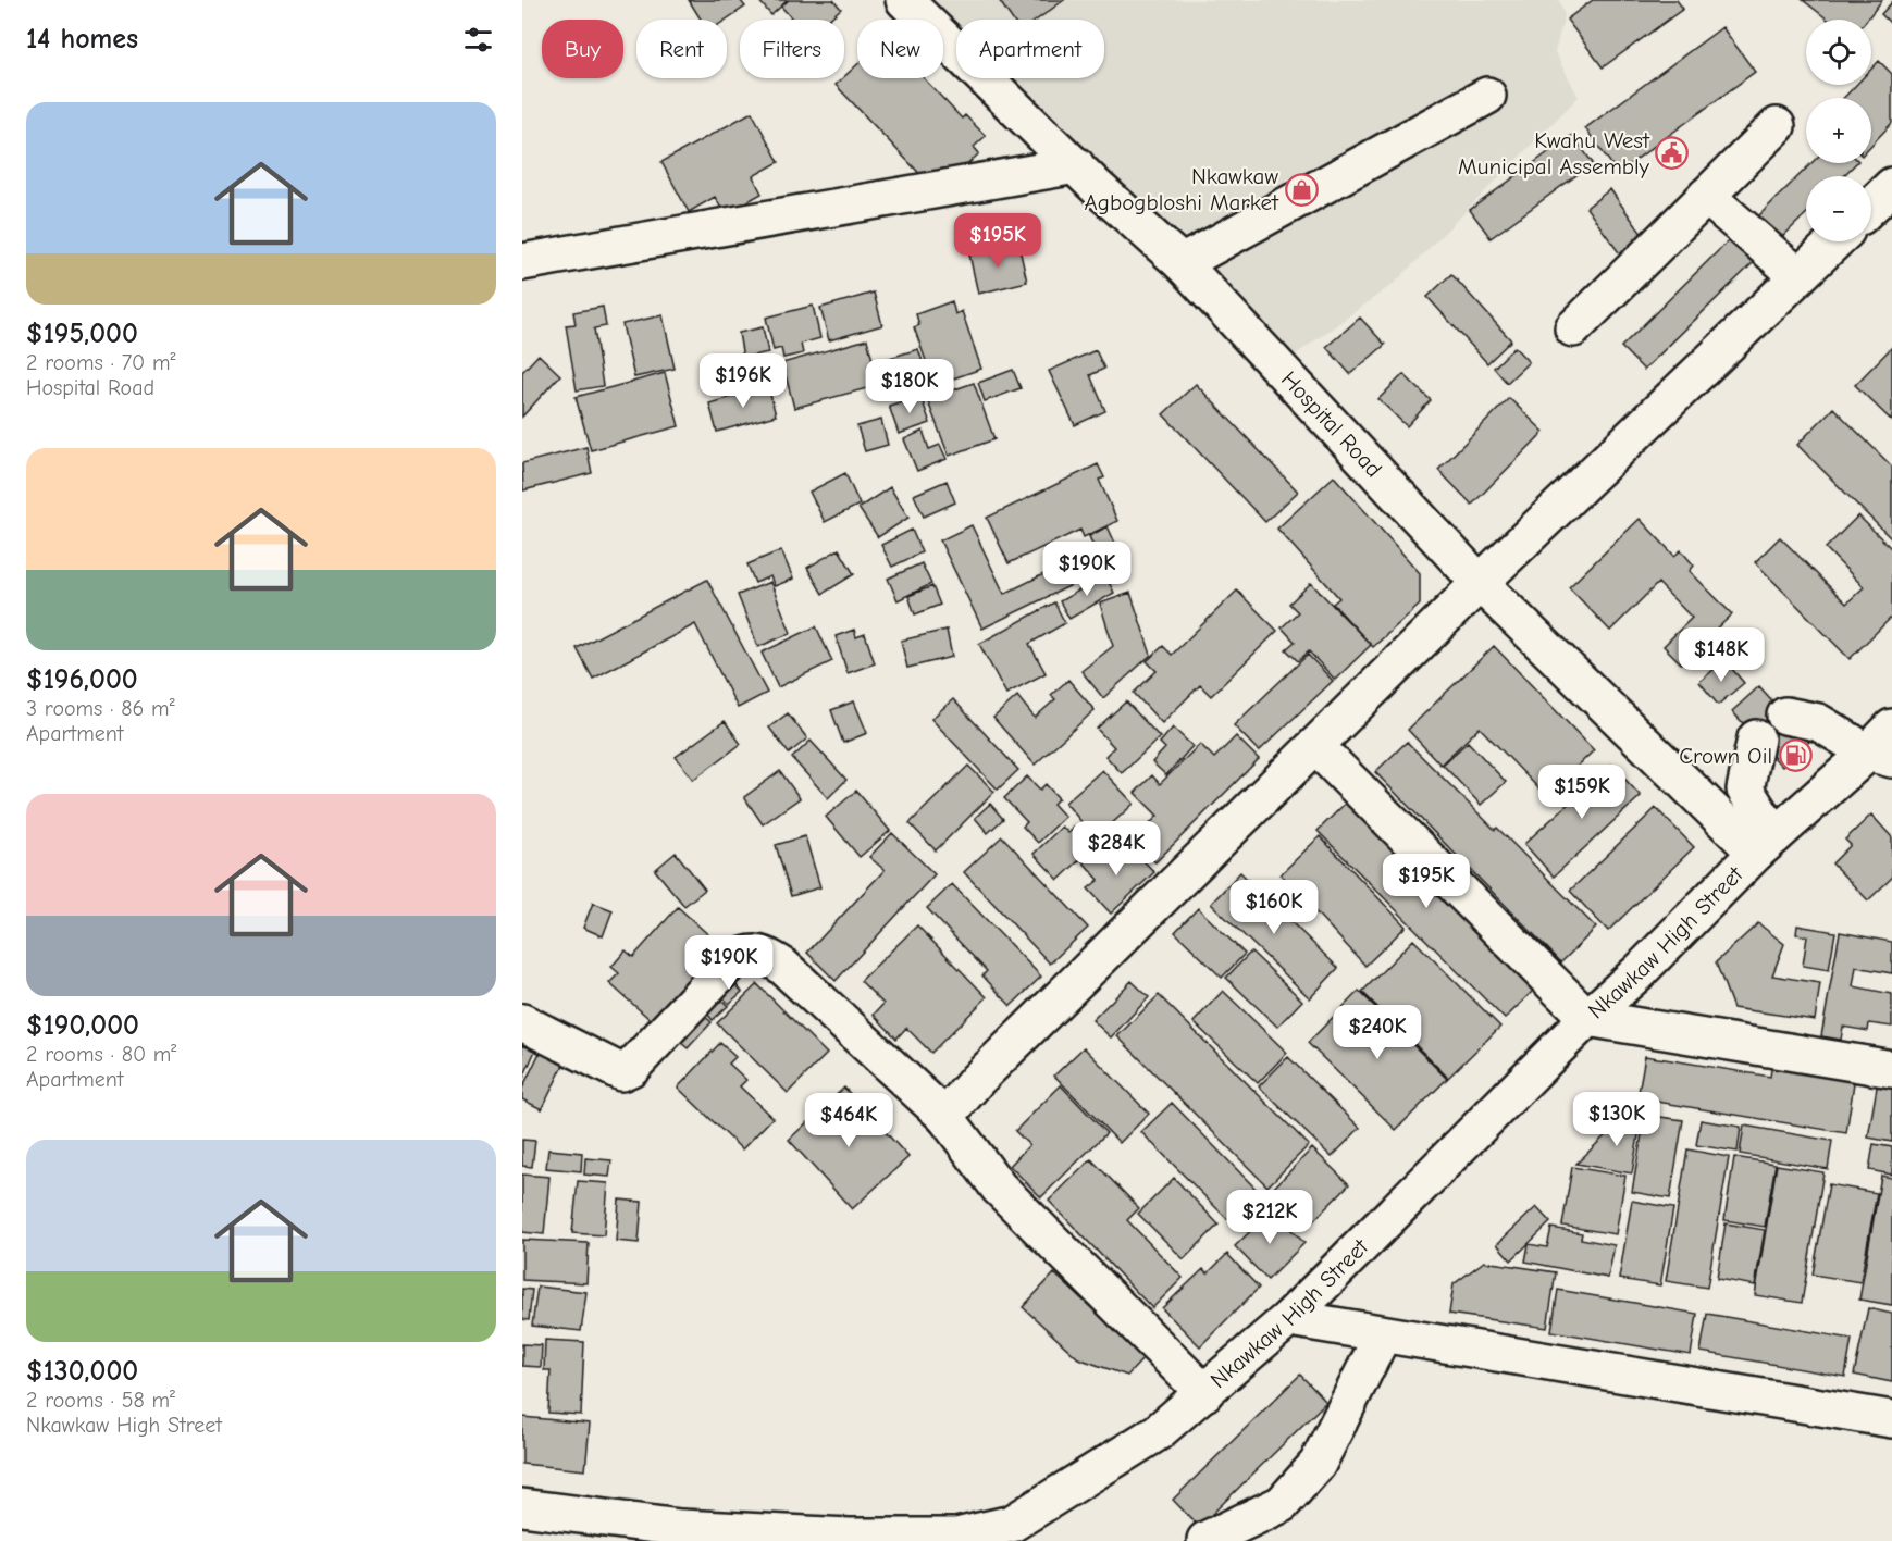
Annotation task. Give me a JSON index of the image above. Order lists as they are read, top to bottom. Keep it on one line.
{"streets":{"street":["Hospital Road","Nkawkaw High Street"]},"crossings":[["Hospital Road","Nkawkaw High Street"]],"places":{"public building":["Kwahu West Municipal Assembly"],"shop":["Nkawkaw Agbogbloshi Market"],"fuel station":["Crown Oil"]},"page":{"heading":"14 homes","map_buttons":["+","−"],"chip":["Buy","Rent","Filters","New","Apartment"],"list":[{"name":"$195,000","note":"2 rooms · 70 m² · Hospital Road"},{"name":"$196,000","note":"3 rooms · 86 m² · Apartment"},{"name":"$190,000","note":"2 rooms · 80 m² · Apartment"},{"name":"$130,000","note":"2 rooms · 58 m² · Nkawkaw High Street"}],"price":["$195K","$196K","$180K","$190K","$148K","$159K","$284K","$195K","$160K","$190K","$240K","$130K","$464K","$212K"]}}
